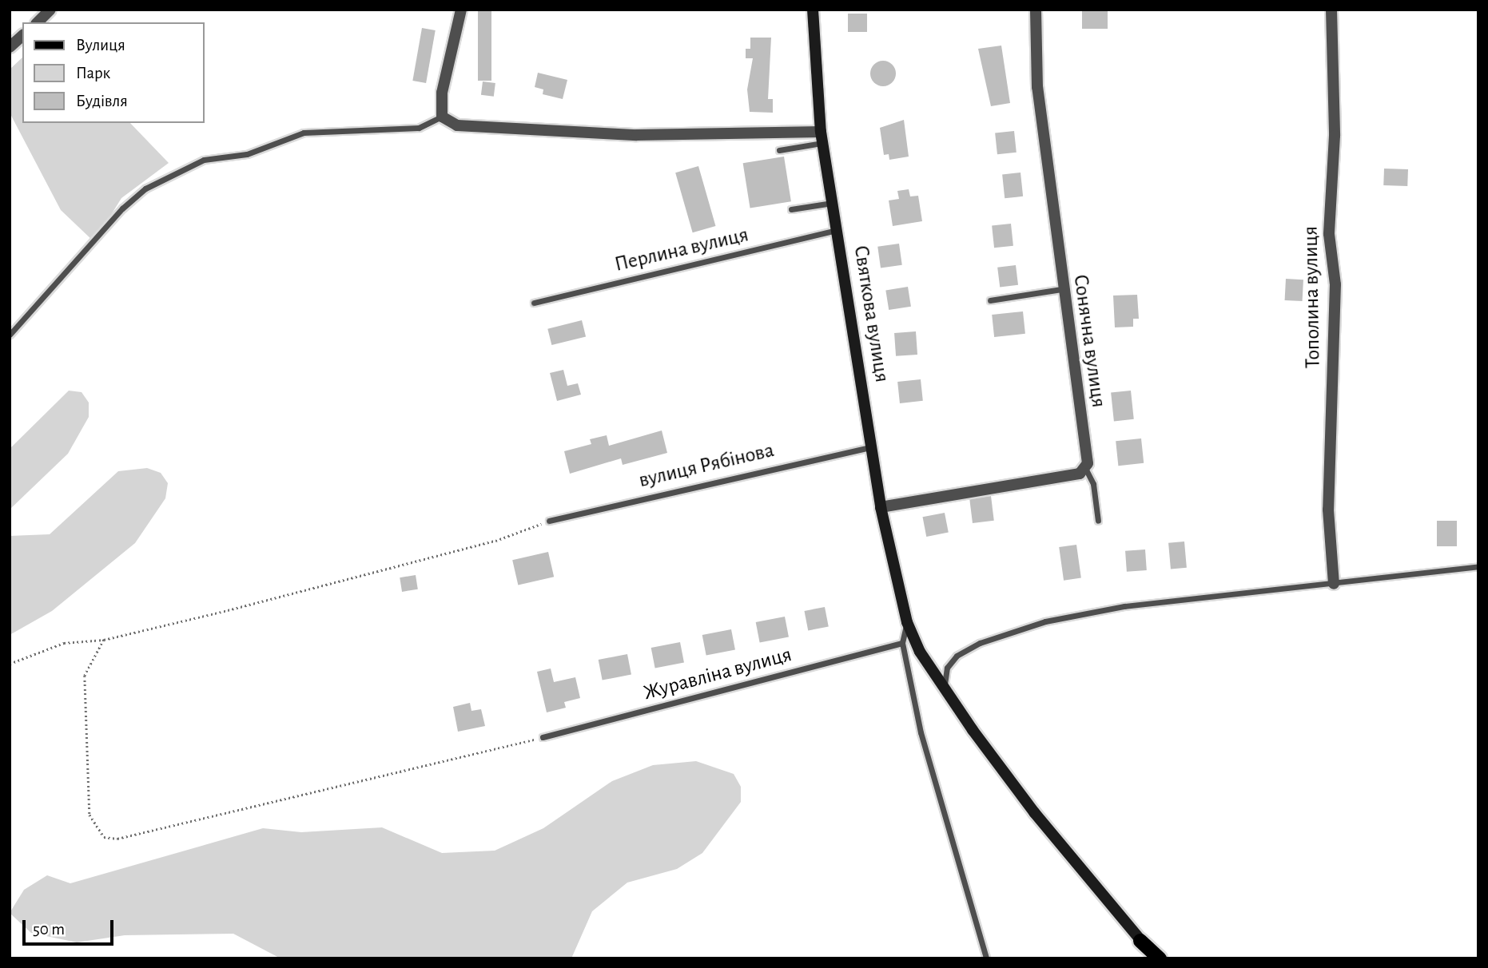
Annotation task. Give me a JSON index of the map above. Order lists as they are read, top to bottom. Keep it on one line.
{"streets":{"main road":["Святкова вулиця"],"street":["Тополина вулиця","Сонячна вулиця"],"lane":["Перлина вулиця","вулиця Рябінова","Журавліна вулиця"]},"crossings":[["Перлина вулиця","Святкова вулиця"],["Святкова вулиця","вулиця Рябінова"]],"legend":["Вулиця","Парк","Будівля"],"scale_bar":"50 m"}
